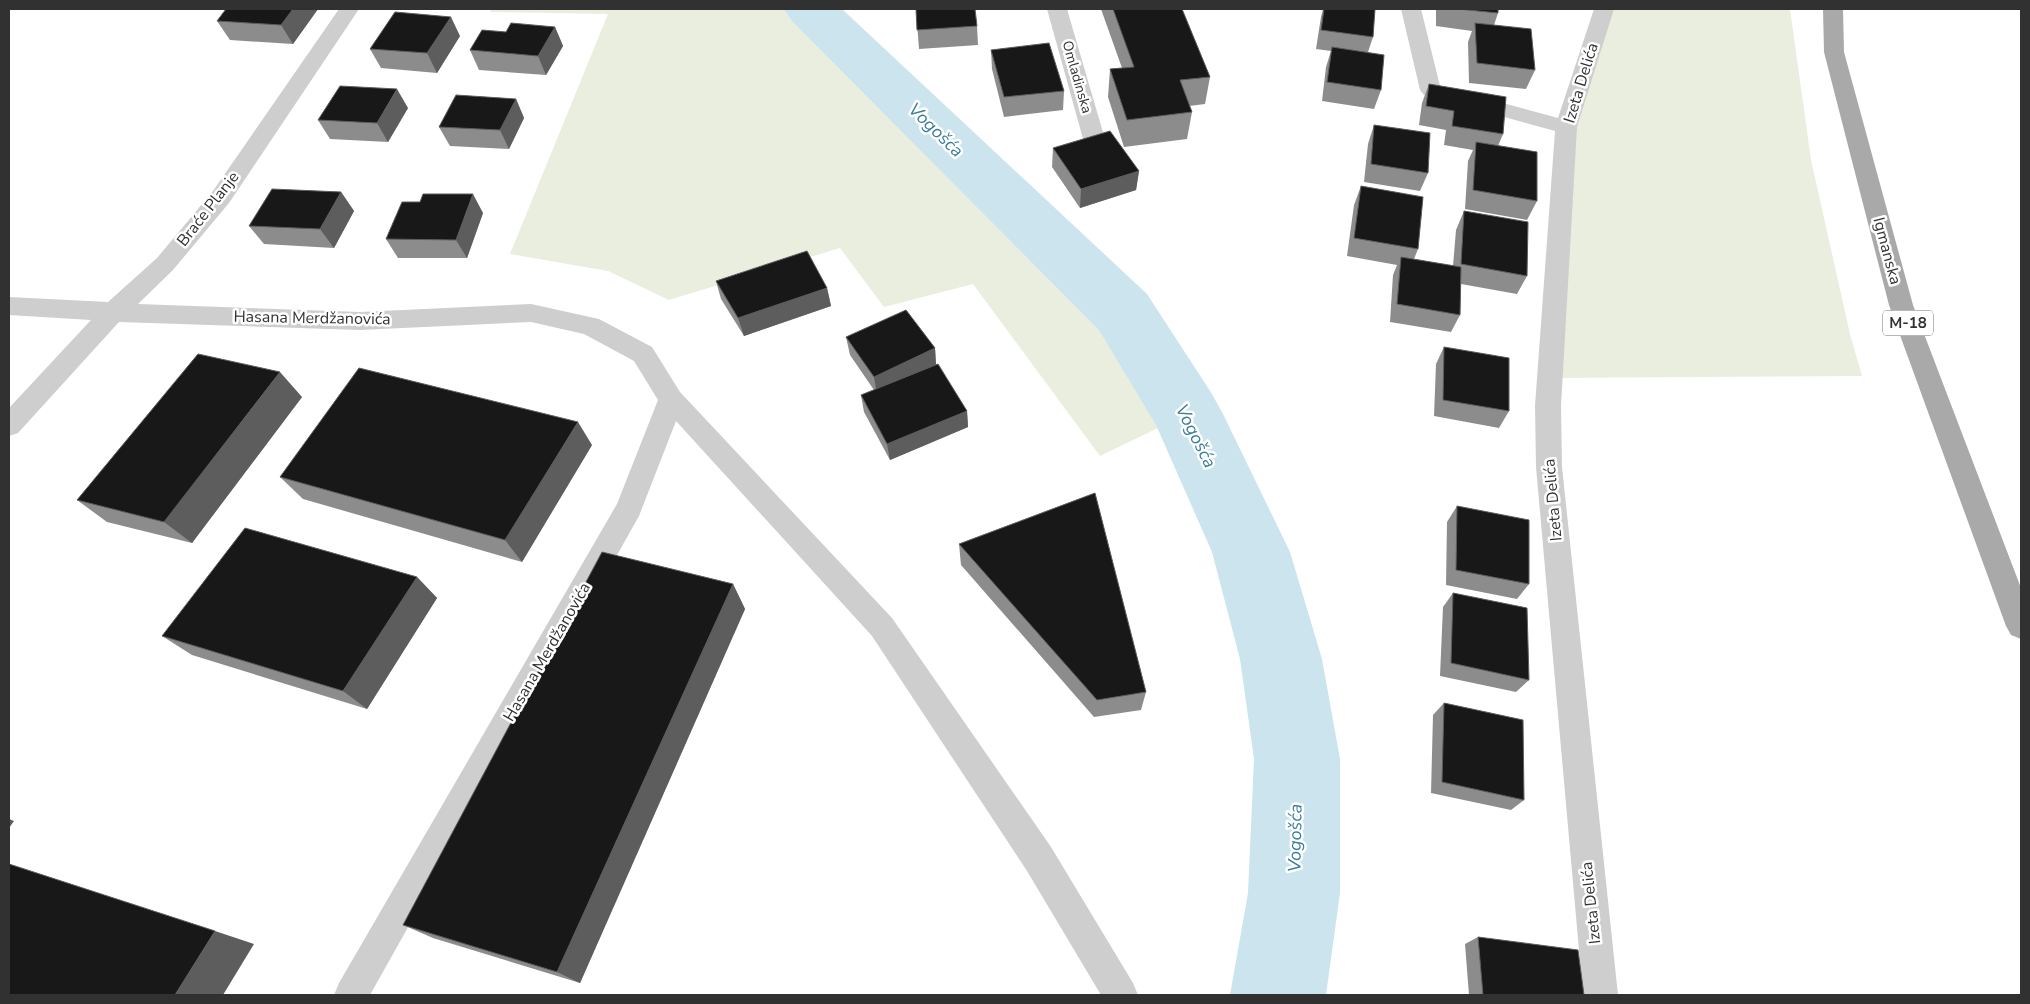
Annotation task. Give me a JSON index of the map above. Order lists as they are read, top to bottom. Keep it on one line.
{"streets":{"main road":["Igmanska","M-18"],"street":["Omladinska","Izeta Delića","Braće Planje","Hasana Merdžanovića"]},"crossings":[["Braće Planje","Hasana Merdžanovića"]],"water":["Vogošća"]}
